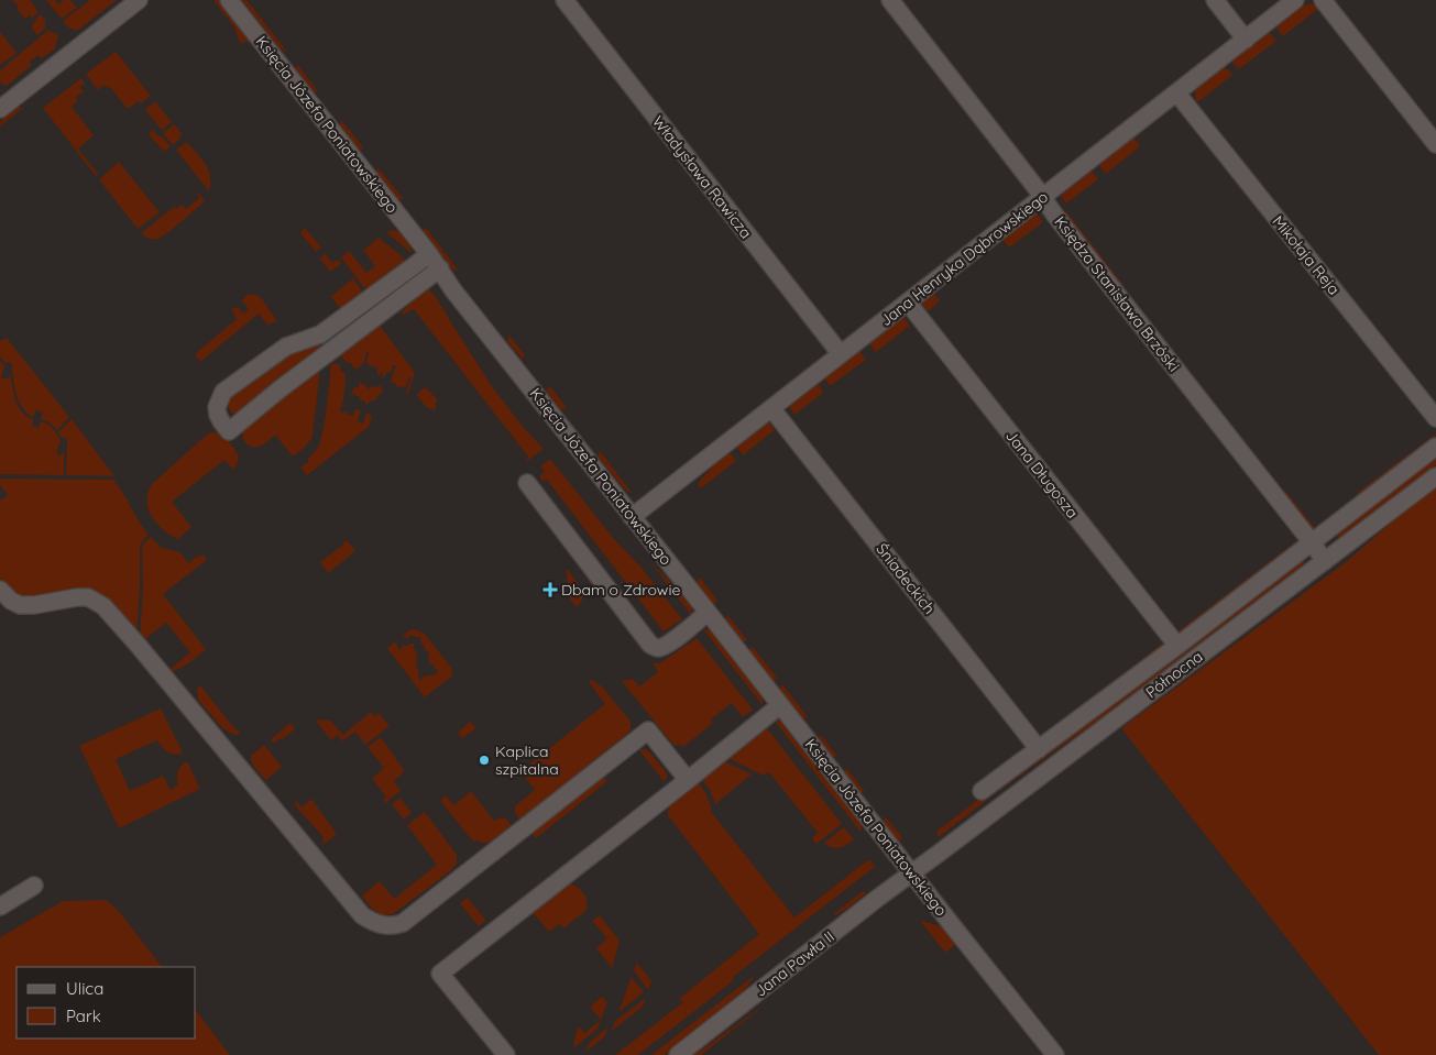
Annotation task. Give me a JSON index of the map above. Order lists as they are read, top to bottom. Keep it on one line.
{"streets":{"street":["Księcia Józefa Poniatowskiego","Władysława Rawicza","Mikołaja Reja","Jana Henryka Dąbrowskiego","Księdza Stanisława Brzóski","Jana Długosza","Śniadeckich","Północna","Jana Pawła II"]},"crossings":[["Księcia Józefa Poniatowskiego","Jana Henryka Dąbrowskiego"],["Księcia Józefa Poniatowskiego","Północna"],["Księcia Józefa Poniatowskiego","Jana Pawła II"],["Władysława Rawicza","Jana Henryka Dąbrowskiego"],["Mikołaja Reja","Jana Henryka Dąbrowskiego"],["Jana Henryka Dąbrowskiego","Księdza Stanisława Brzóski"],["Jana Henryka Dąbrowskiego","Jana Długosza"],["Jana Henryka Dąbrowskiego","Śniadeckich"],["Księdza Stanisława Brzóski","Północna"],["Jana Długosza","Północna"],["Śniadeckich","Północna"],["Północna","Jana Pawła II"]],"places":{"health":["Dbam o Zdrowie"],"other":["Kaplica szpitalna"]},"legend":["Ulica","Park"]}
